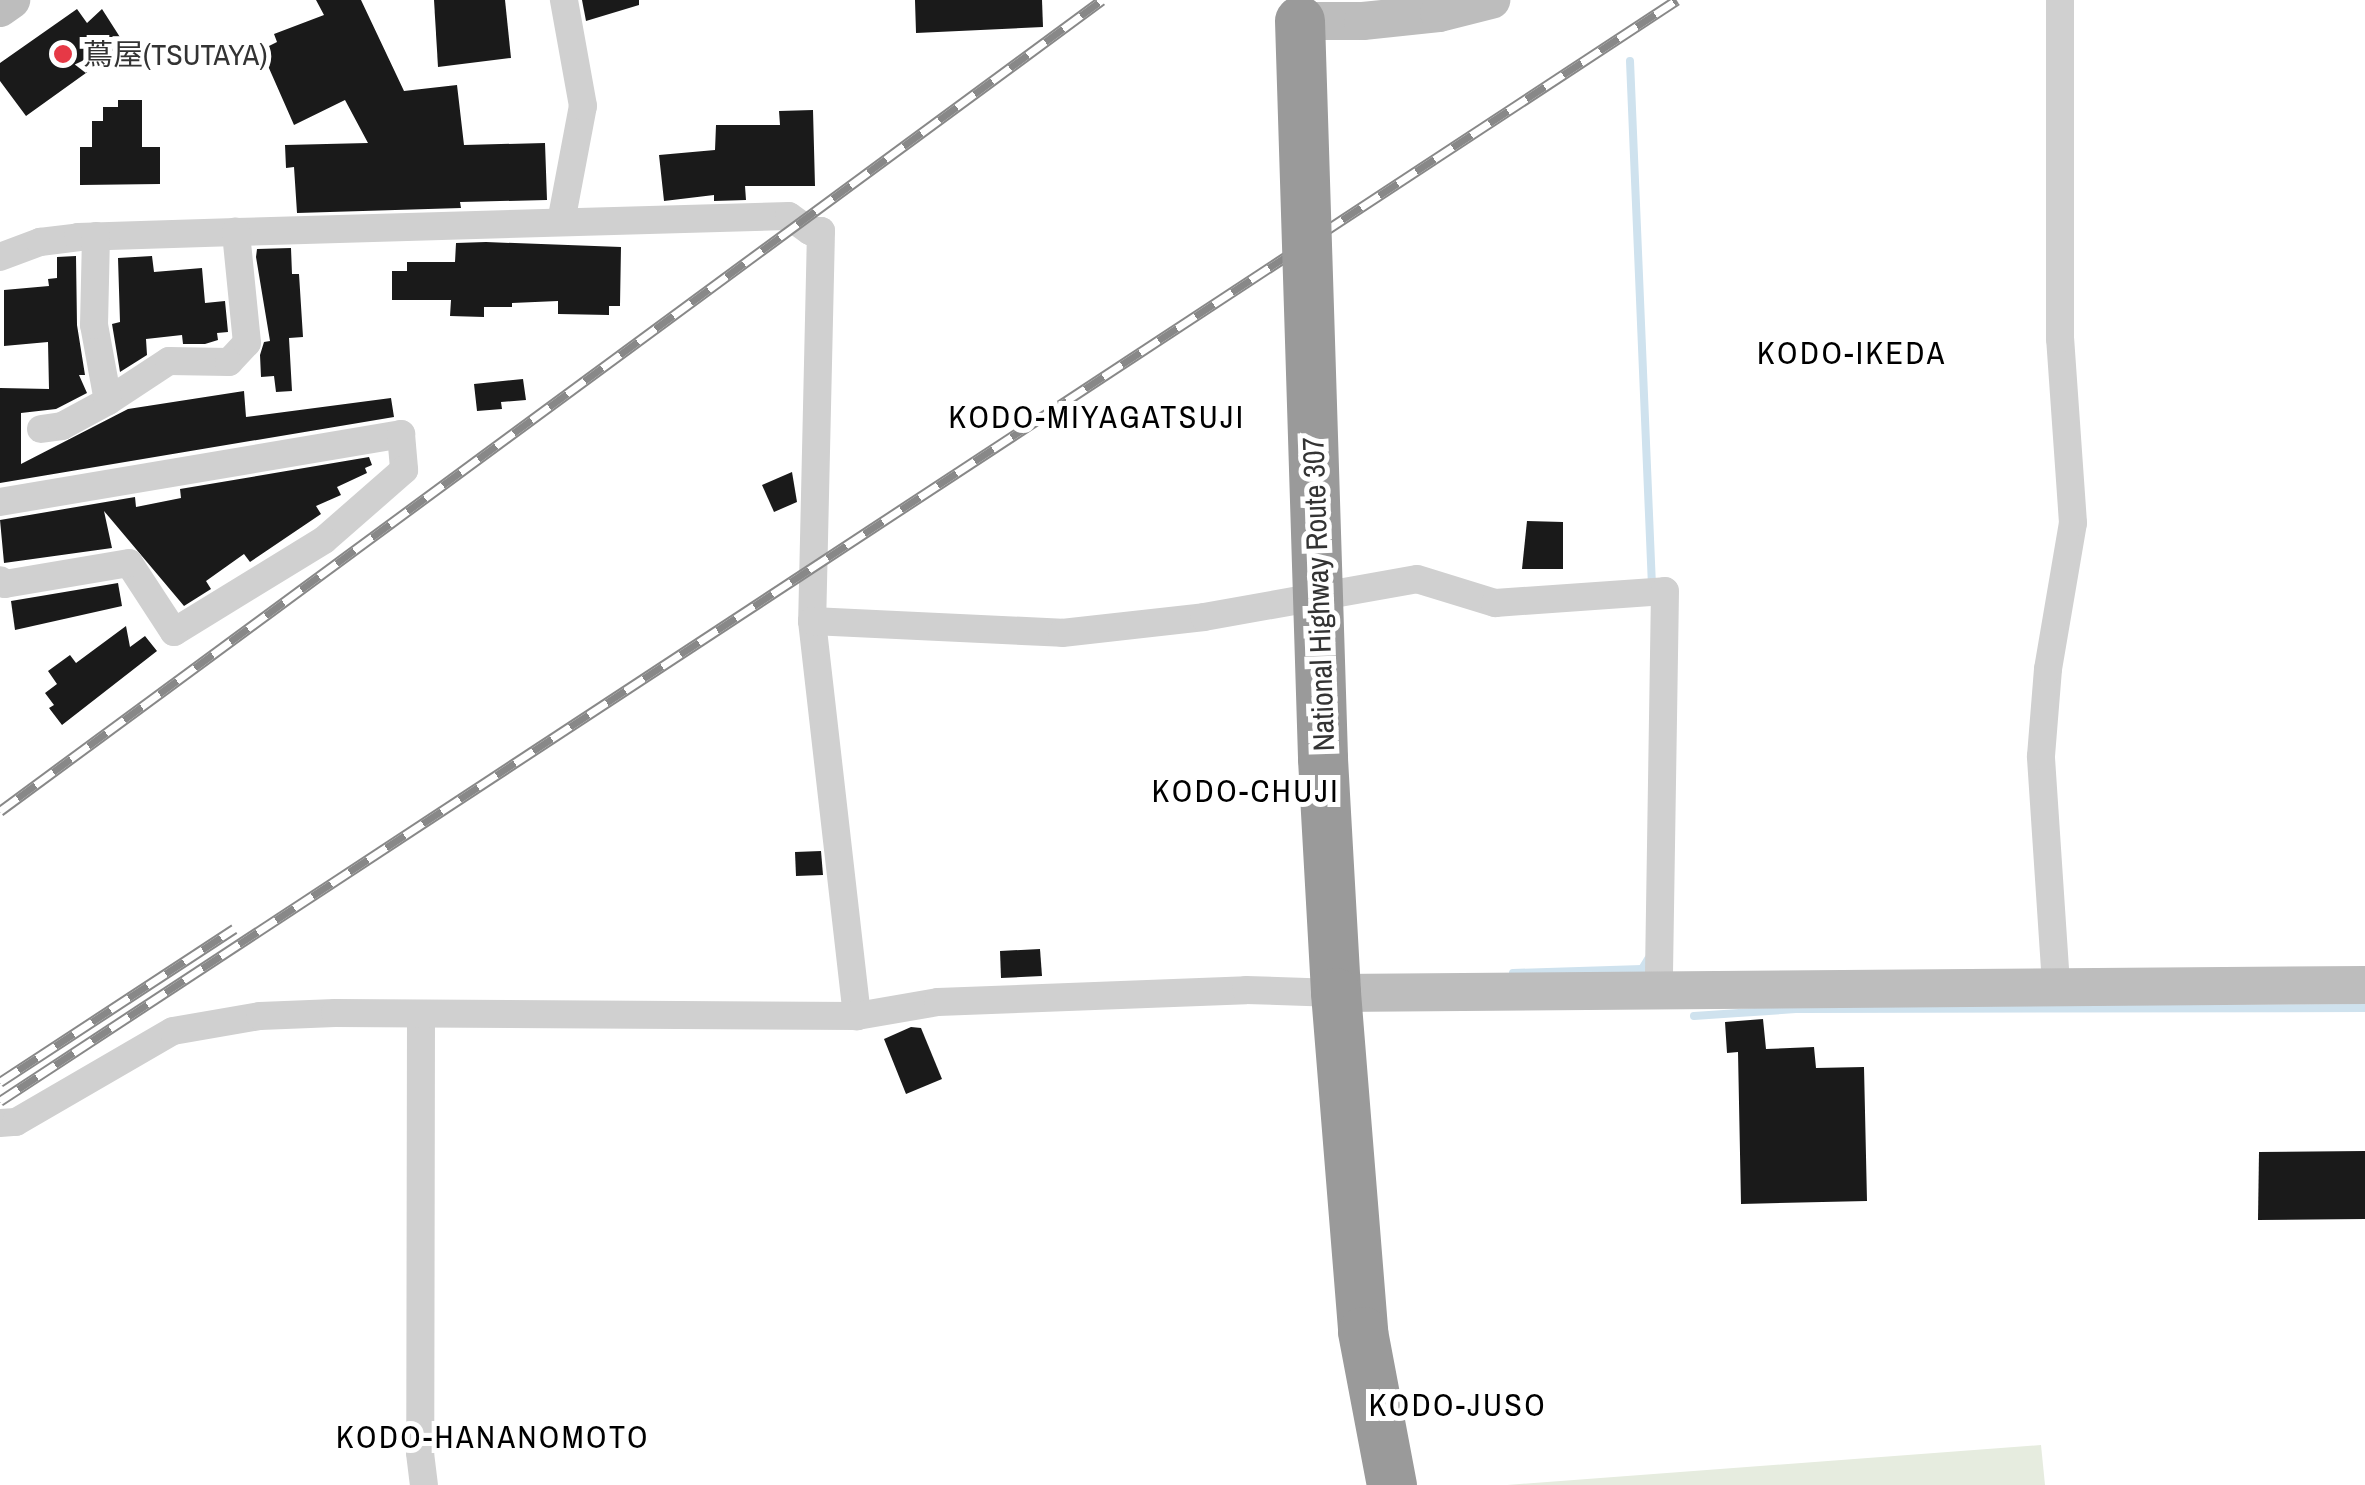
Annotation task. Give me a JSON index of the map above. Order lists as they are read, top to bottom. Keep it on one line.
{"streets":{"highway":["National Highway Route 307"]},"districts":["KODO-IKEDA","KODO-MIYAGATSUJI","KODO-CHUJI","KODO-JUSO","KODO-HANANOMOTO"],"places":["蔦屋(TSUTAYA)"]}
